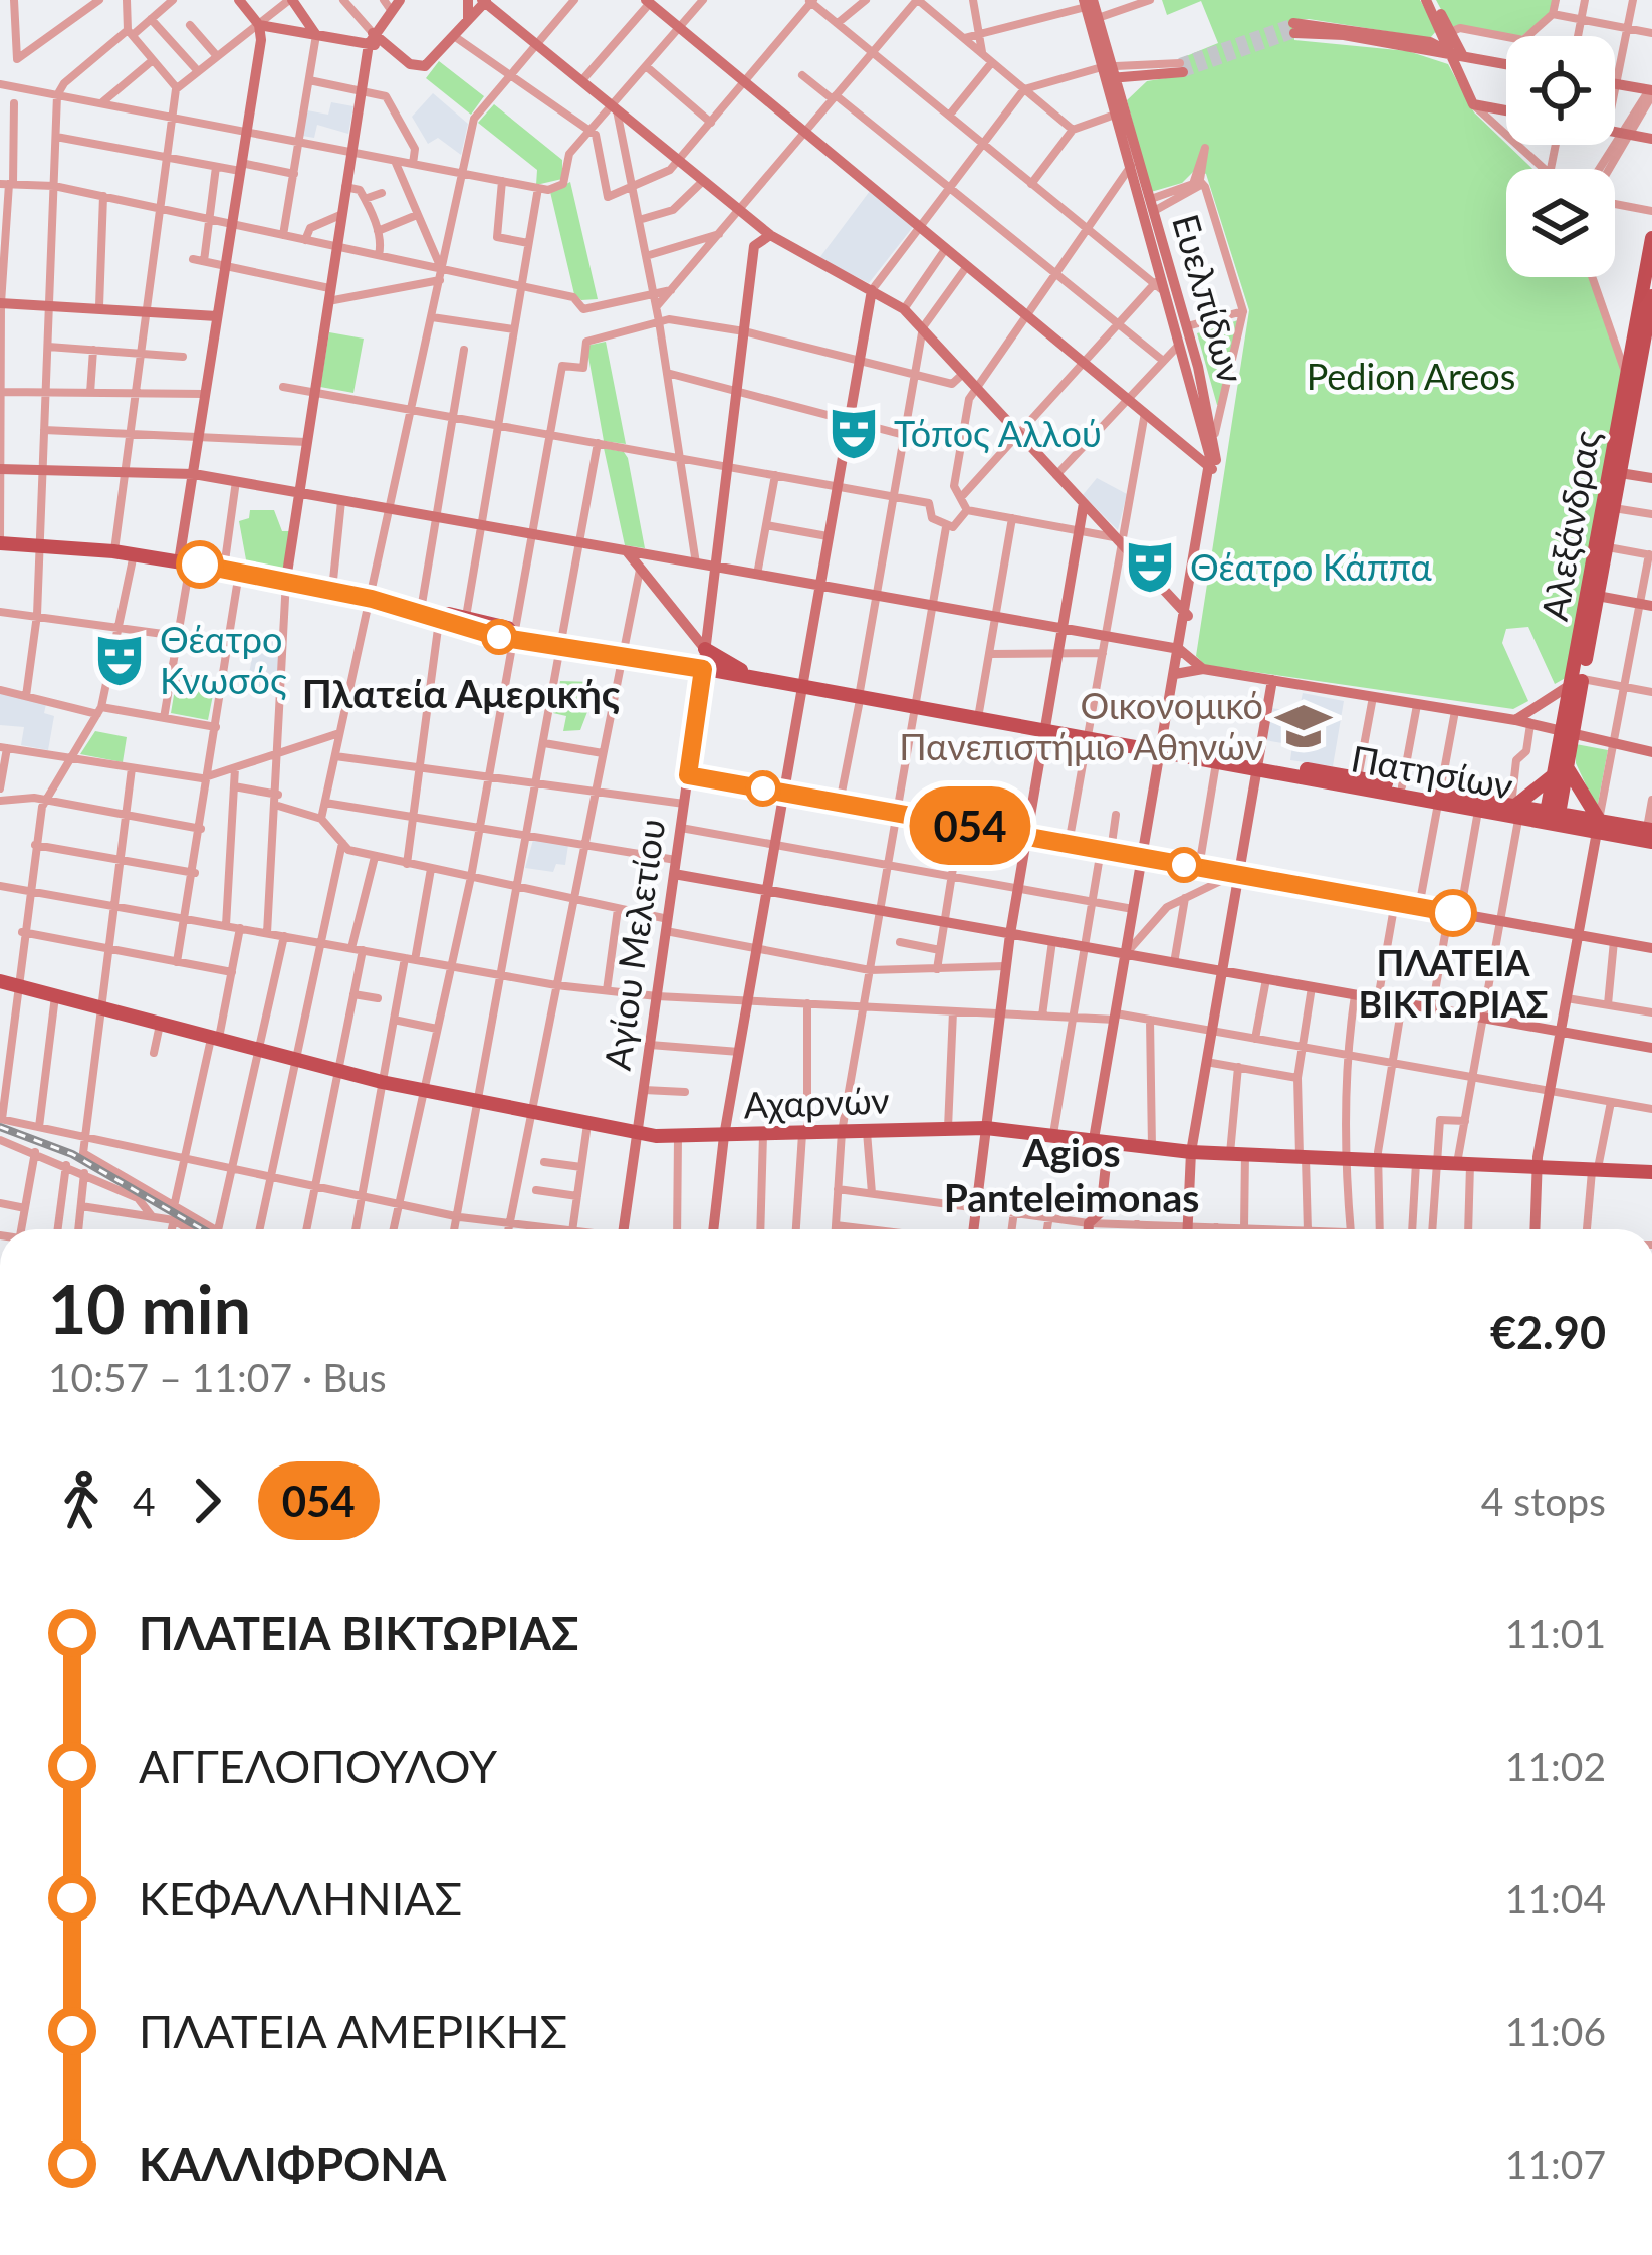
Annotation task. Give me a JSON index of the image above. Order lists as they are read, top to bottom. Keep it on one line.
{"streets":{"main road":["Αλεξάνδρας","Πατησίων","Αχαρνών"],"street":["Ευελπίδων","Αγίου Μελετίου"]},"crossings":[["Ευελπίδων","Πατησίων"],["Ευελπίδων","Αχαρνών"],["Αλεξάνδρας","Πατησίων"],["Πατησίων","Αγίου Μελετίου"],["Αγίου Μελετίου","Αχαρνών"]],"districts":["Πλατεία Αμερικής","Agios Panteleimonas"],"parks":["Pedion Areos"],"places":{"theatre":["Τόπος Αλλού","Θέατρο Κάππα","Θέατρο Κνωσός"],"school or university":["Οικονομικό Πανεπιστήμιο Αθηνών"],"other":["ΠΛΑΤΕΙΑ ΒΙΚΤΩΡΙΑΣ"]},"lines":["bus line 054"],"page":{"on_map":"054","heading":["10 min","10:57 – 11:07 · Bus","€2.90"],"legs":["4","054","4 stops"],"list":[{"name":"ΠΛΑΤΕΙΑ ΒΙΚΤΩΡΙΑΣ","value":"11:01"},{"name":"ΑΓΓΕΛΟΠΟΥΛΟΥ","value":"11:02"},{"name":"ΚΕΦΑΛΛΗΝΙΑΣ","value":"11:04"},{"name":"ΠΛΑΤΕΙΑ ΑΜΕΡΙΚΗΣ","value":"11:06"},{"name":"ΚΑΛΛΙΦΡΟΝΑ","value":"11:07"}]}}
